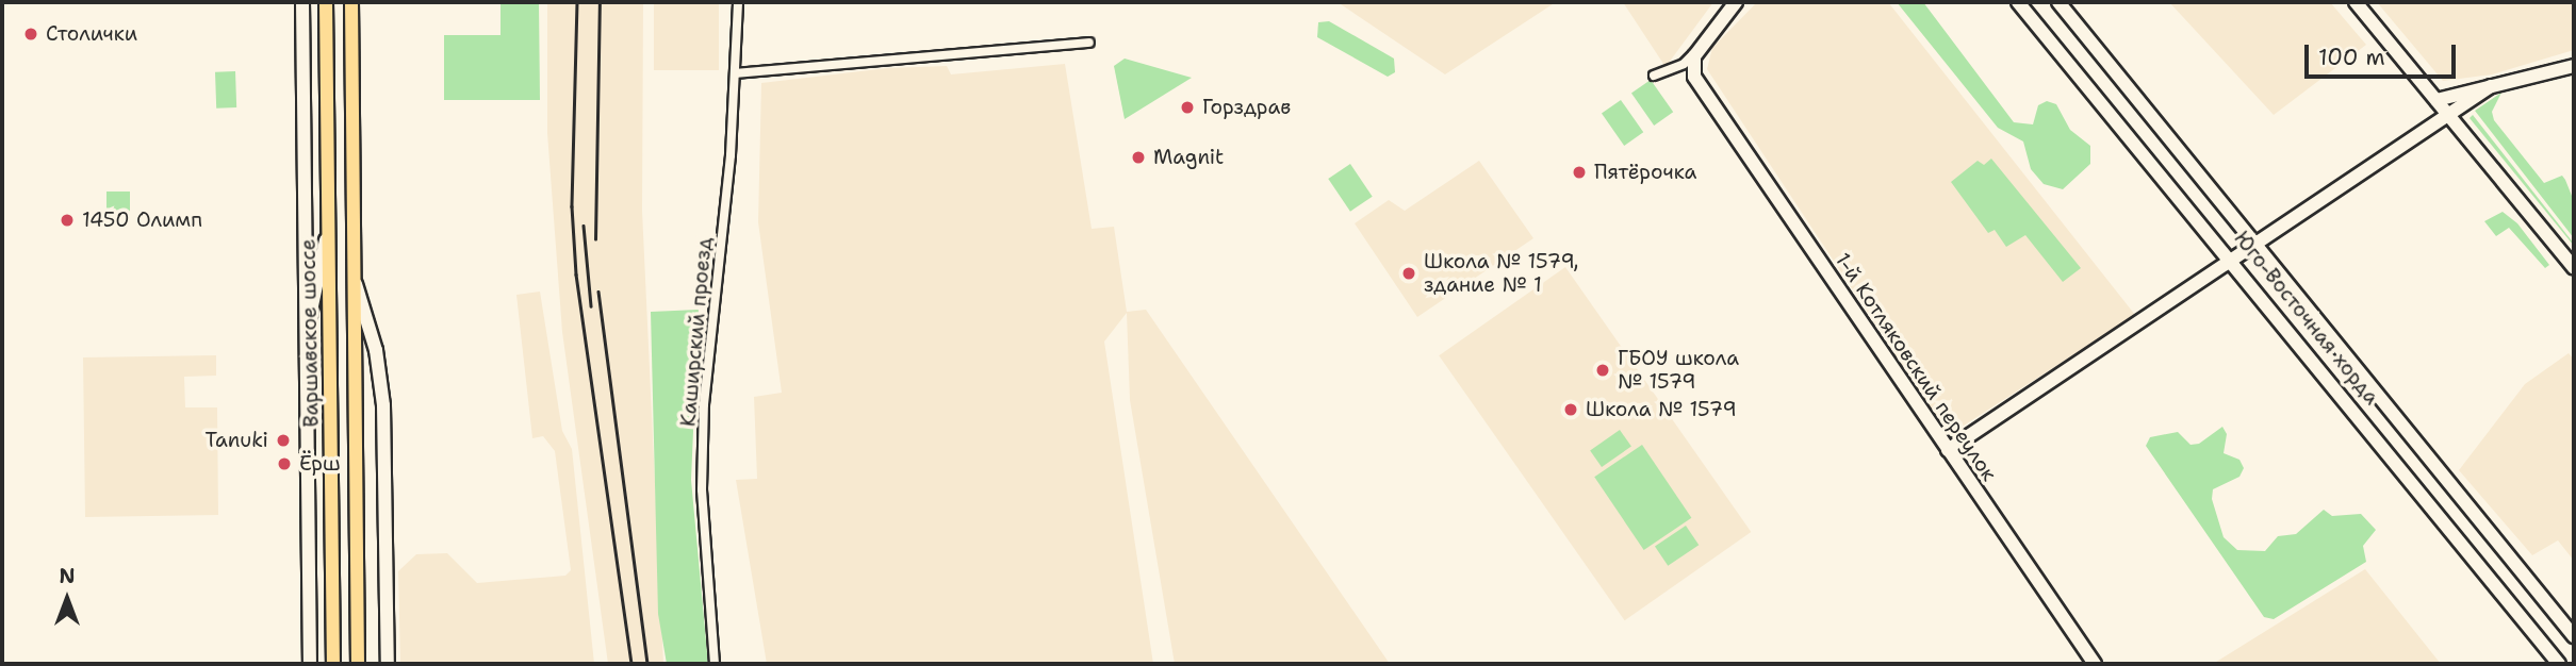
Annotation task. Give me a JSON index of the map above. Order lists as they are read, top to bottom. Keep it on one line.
{"streets":{"main road":["Варшавское шоссе"],"street":["Юго-Восточная хорда","Каширский проезд","1-й Котляковский переулок"]},"places":["Столички","Горздрав","Magnit","Пятёрочка","1450 Олимп","Школа № 1579, здание № 1","ГБОУ школа № 1579","Школа № 1579","Tanuki","Ёрш"],"scale_bar":"100 m","north":"top"}
